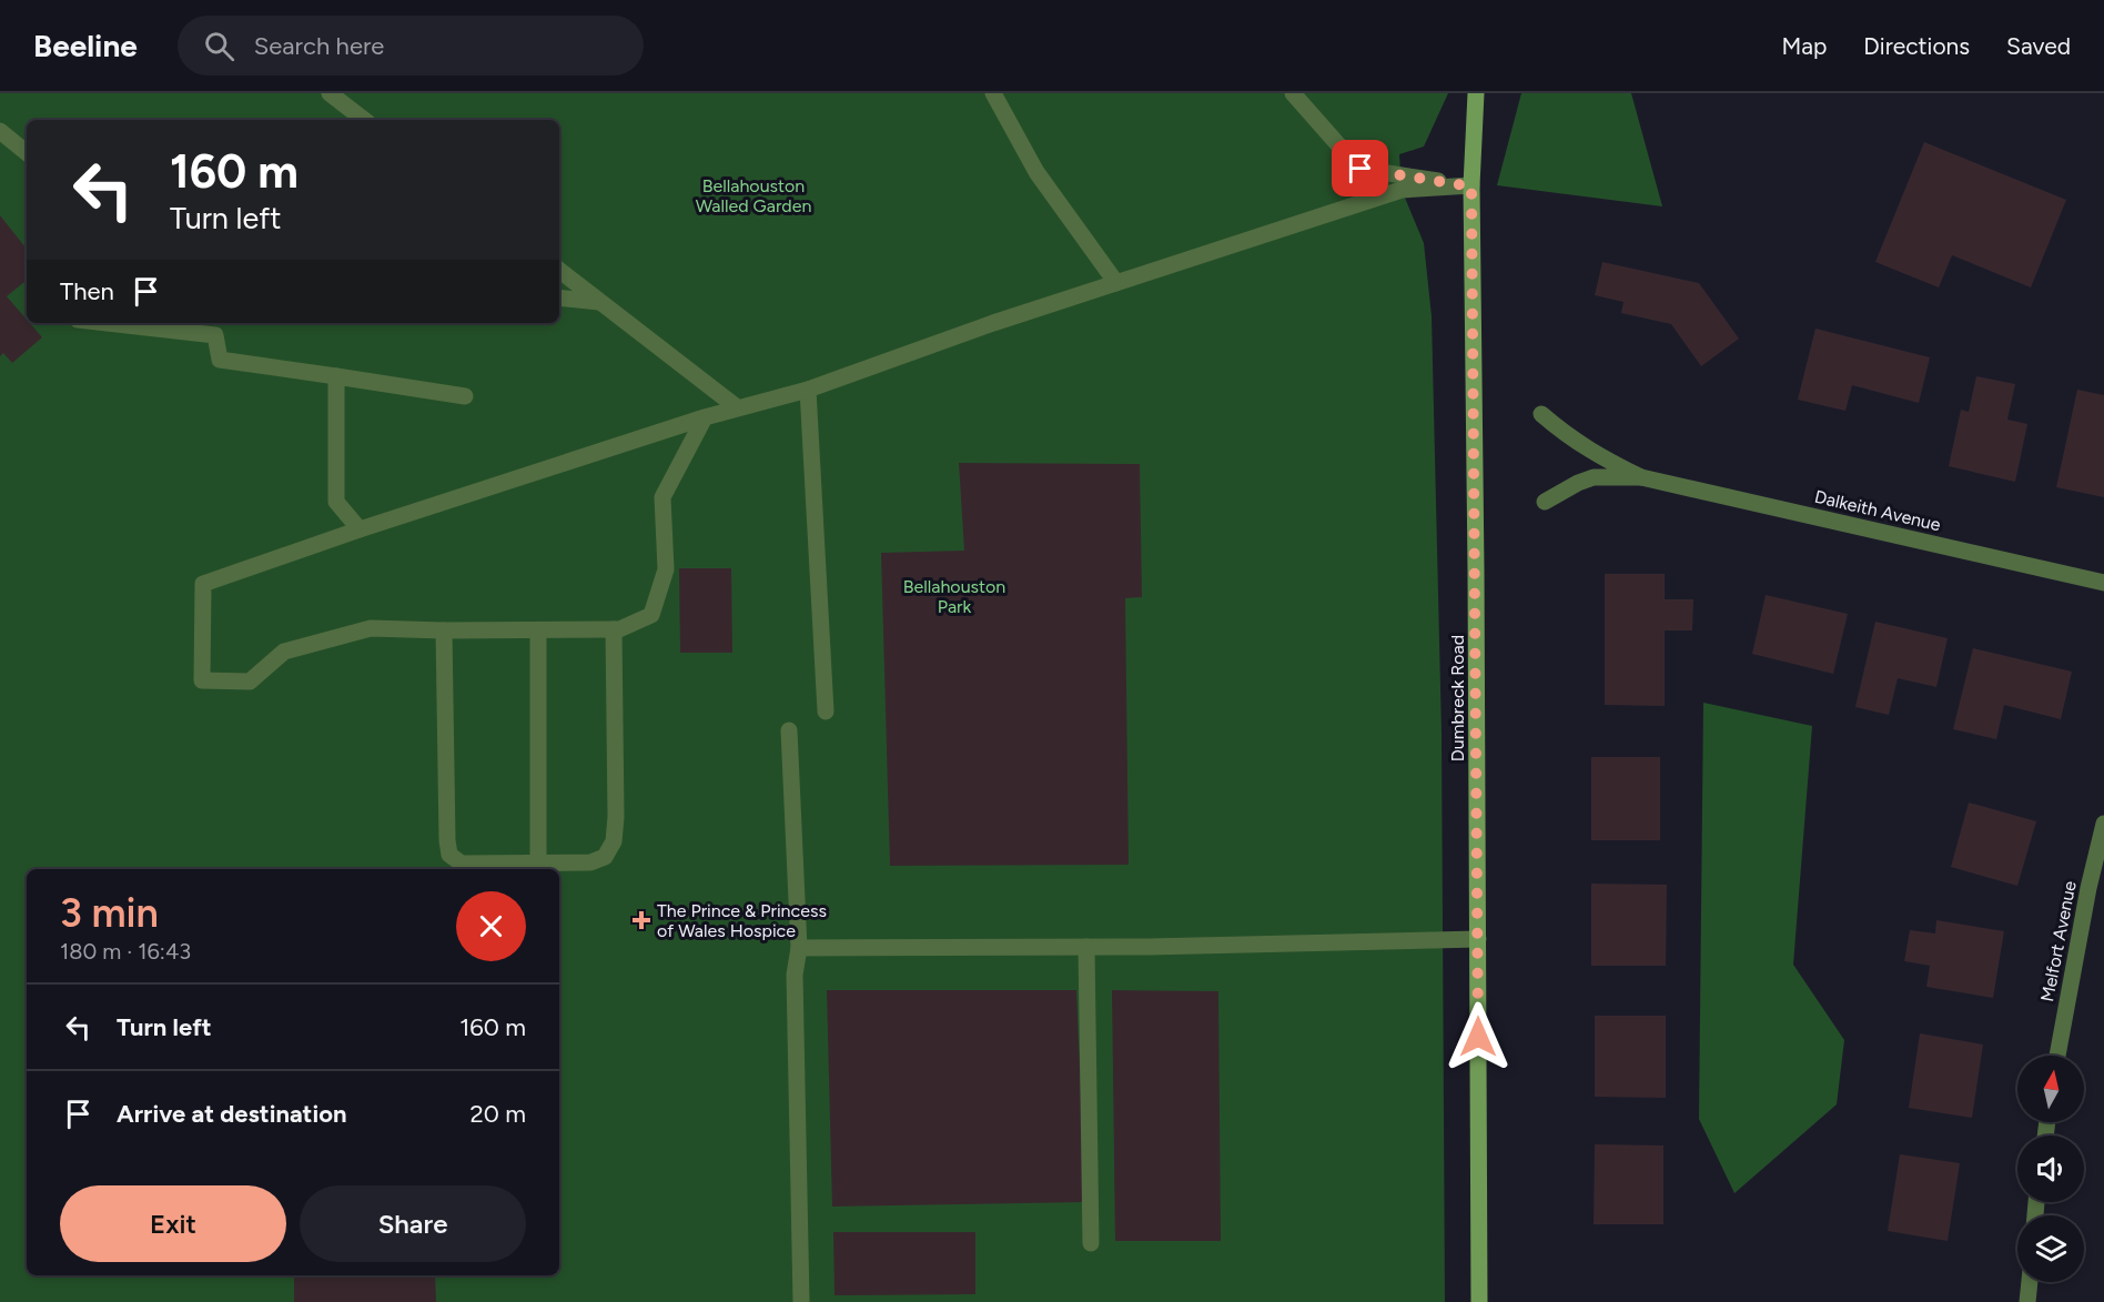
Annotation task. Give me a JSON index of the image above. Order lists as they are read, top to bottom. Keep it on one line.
{"streets":{"main road":["Dumbreck Road"],"street":["Dalkeith Avenue","Melfort Avenue"]},"parks":["Bellahouston Walled Garden","Bellahouston Park"],"places":{"health":["The Prince & Princess of Wales Hospice"]},"north":"top","page":{"header":"Beeline","search":"Search here","nav":["Map","Directions","Saved"],"turn":["160 m","Turn left"],"then":"Then","heading":["3 min","180 m · 16:43"],"list":[{"name":"Turn left","value":"160 m"},{"name":"Arrive at destination","value":"20 m"}],"buttons":["Exit","Share"]}}
